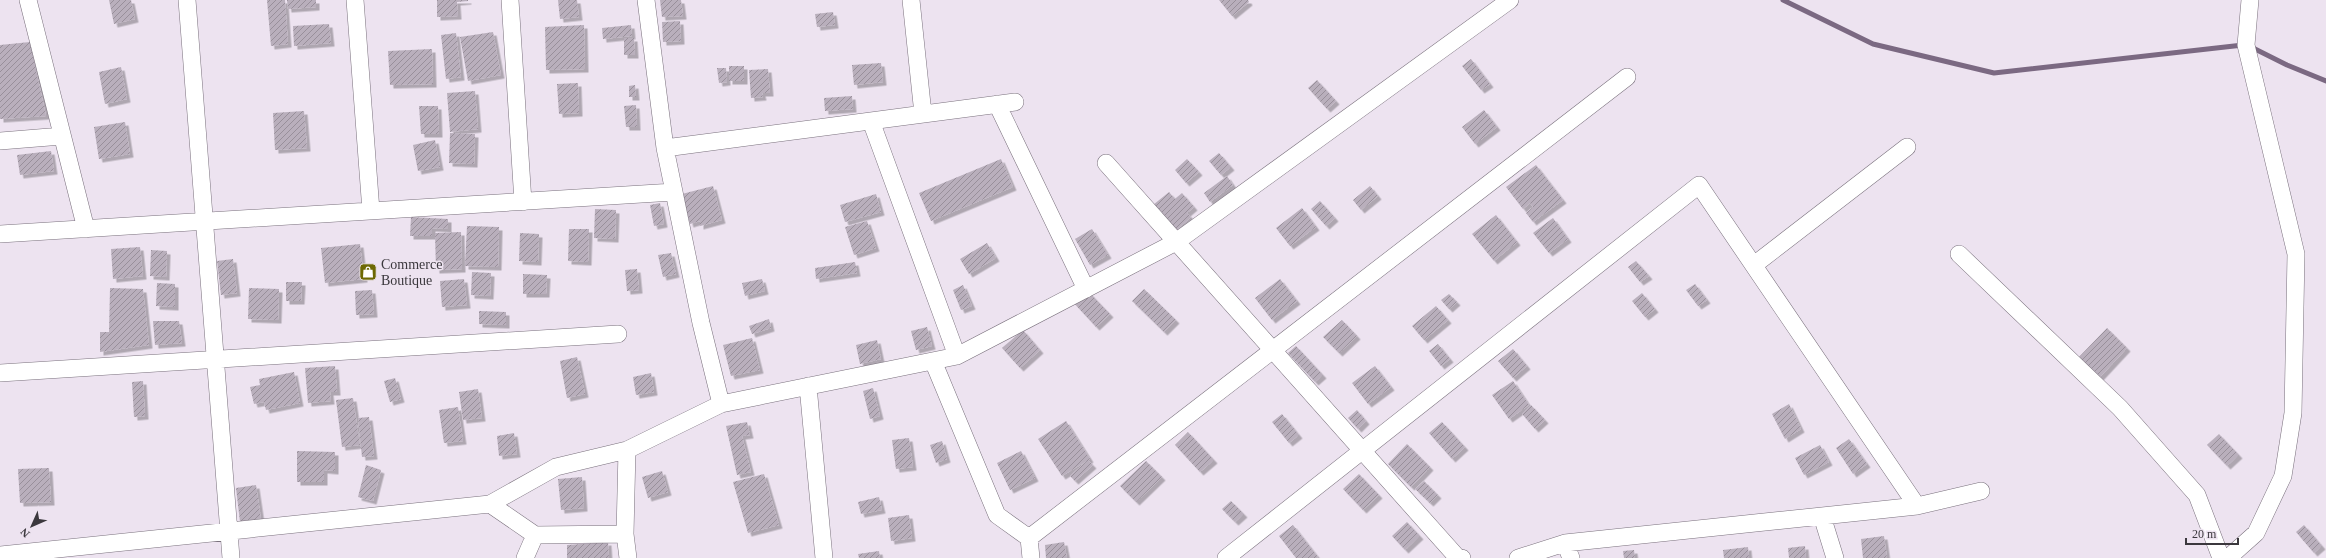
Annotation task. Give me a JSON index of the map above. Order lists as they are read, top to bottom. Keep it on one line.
{"places":{"shop":["Commerce Boutique"]},"scale_bar":"20 m","north":"bottom left"}
